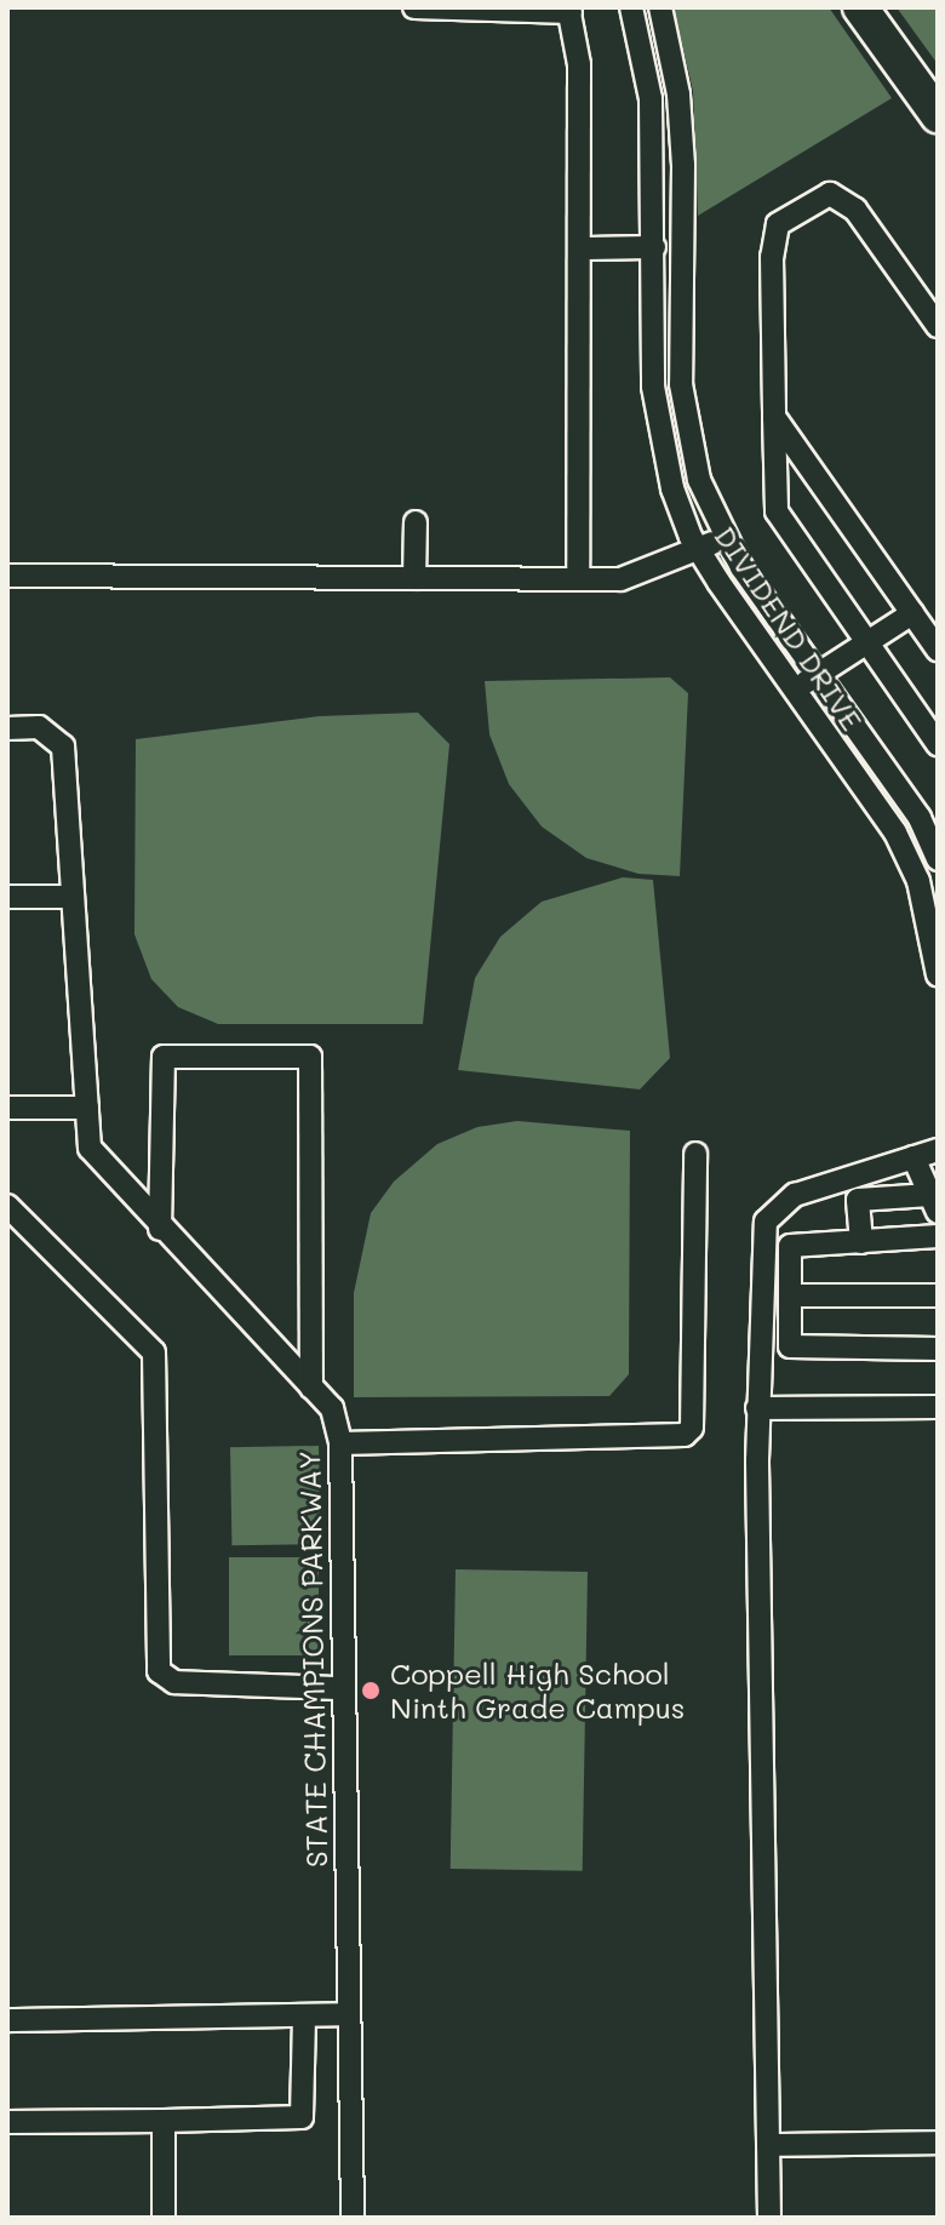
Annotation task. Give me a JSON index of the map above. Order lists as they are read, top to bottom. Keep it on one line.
{"streets":{"street":["DIVIDEND DRIVE","STATE CHAMPIONS PARKWAY"]},"places":["Coppell High School Ninth Grade Campus"]}
